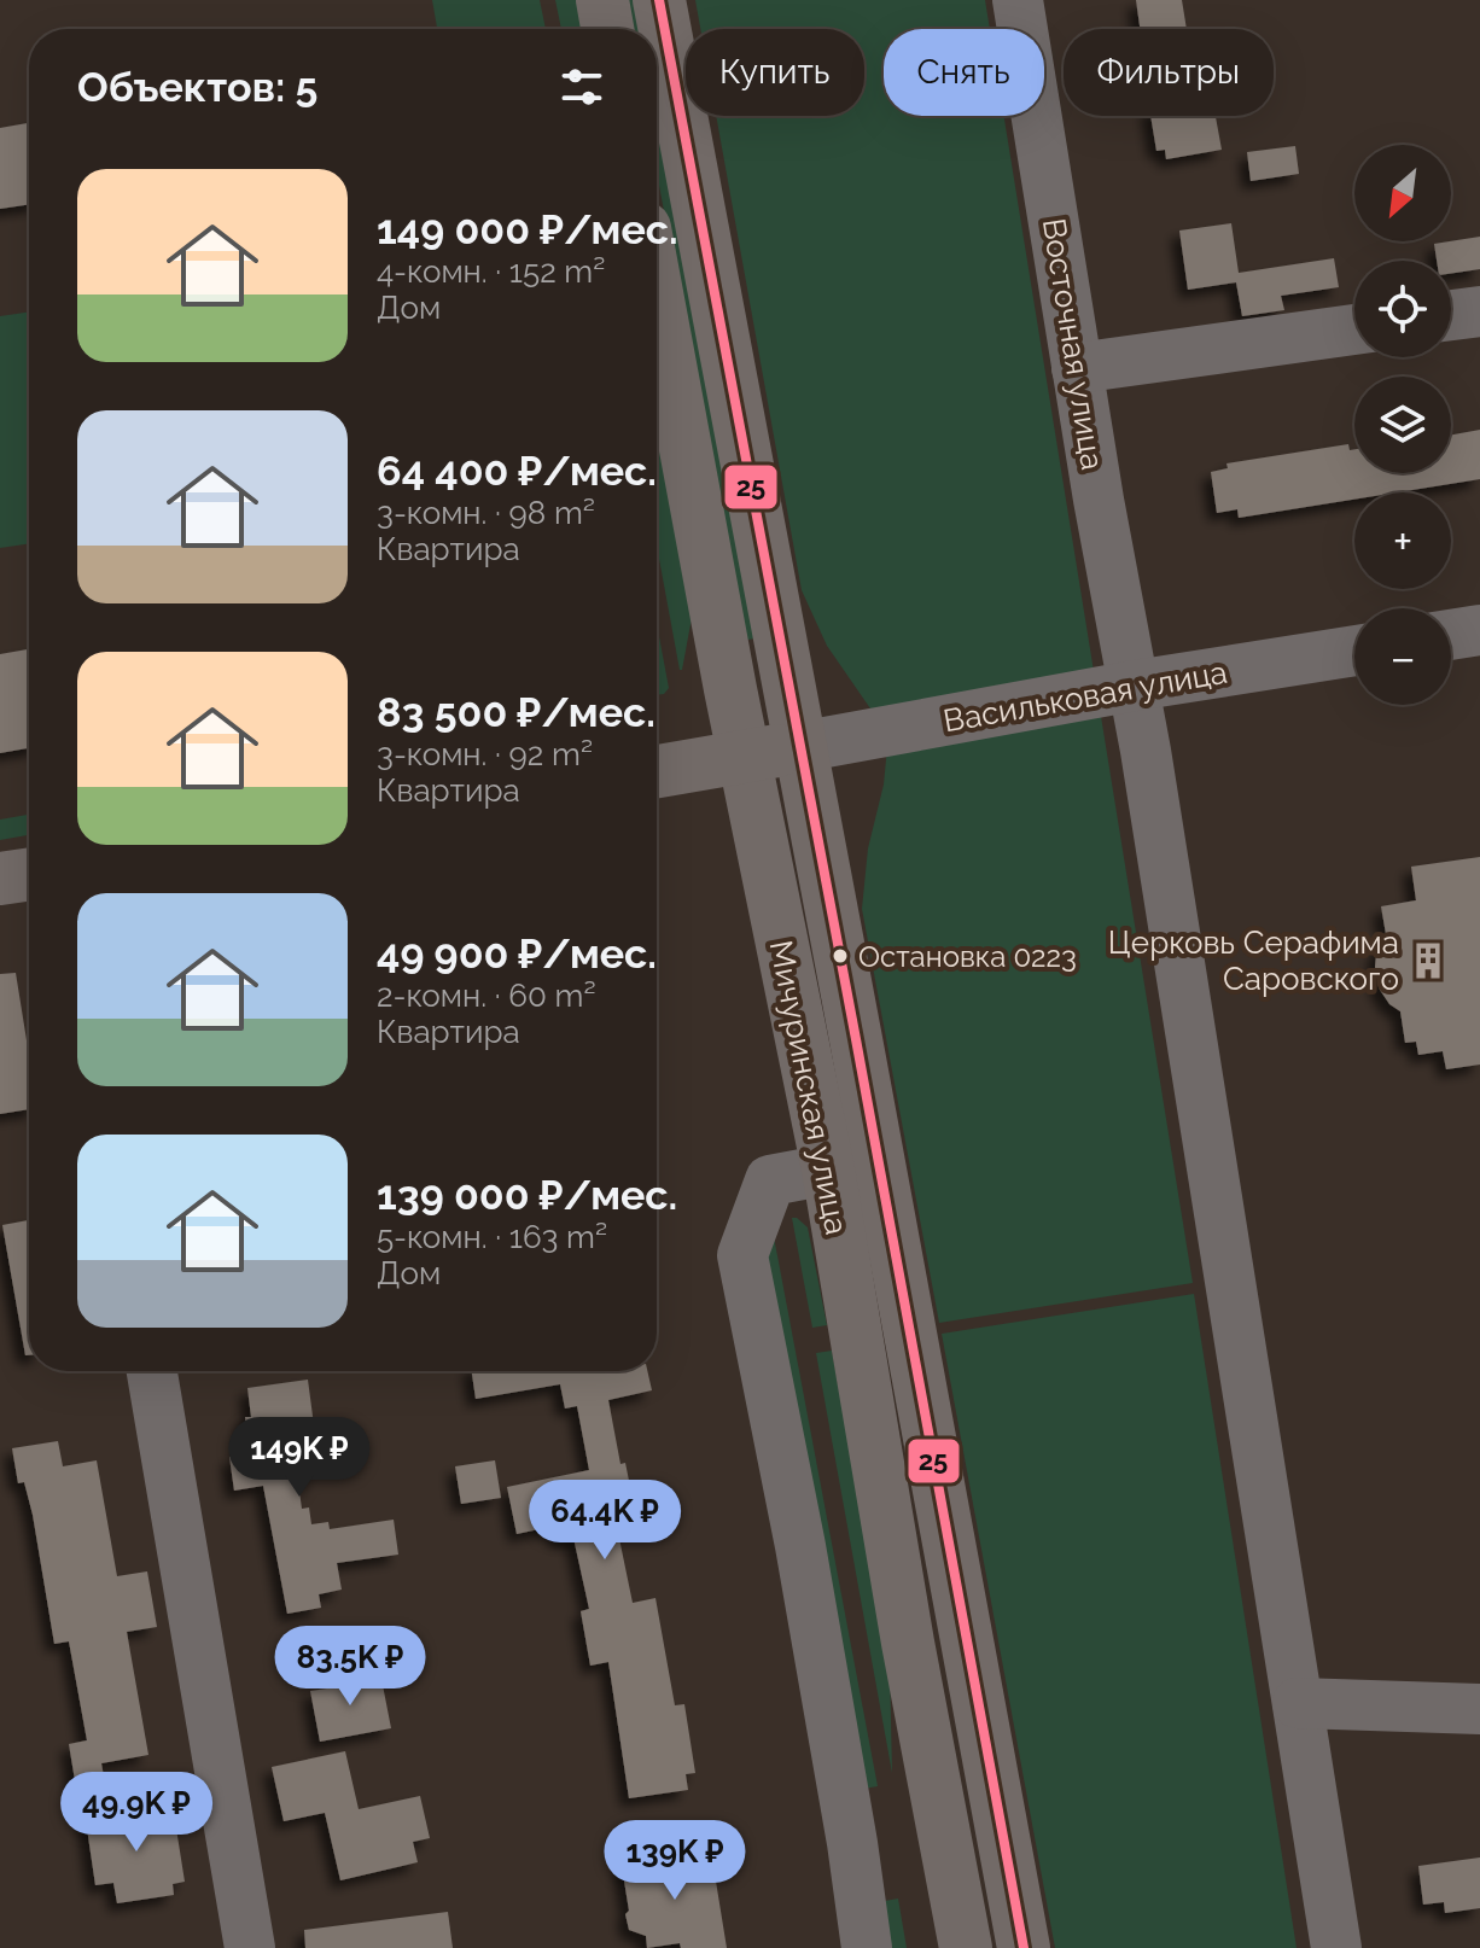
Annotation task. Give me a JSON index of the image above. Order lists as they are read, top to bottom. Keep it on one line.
{"streets":{"main road":["Мичуринская улица"],"street":["Восточная улица","Васильковая улица"]},"crossings":[["Восточная улица","Васильковая улица"],["Васильковая улица","Мичуринская улица"]],"places":{"other":["Остановка 0223"],"building":["Церковь Серафима Саровского"]},"lines":["transit line 25"],"north":"bottom left","page":{"chip":["Купить","Снять","Фильтры"],"heading":"Объектов: 5","map_buttons":["+","−"],"list":[{"name":"149 000 ₽/мес.","note":"4-комн. · 152 m² · Дом"},{"name":"64 400 ₽/мес.","note":"3-комн. · 98 m² · Квартира"},{"name":"83 500 ₽/мес.","note":"3-комн. · 92 m² · Квартира"},{"name":"49 900 ₽/мес.","note":"2-комн. · 60 m² · Квартира"},{"name":"139 000 ₽/мес.","note":"5-комн. · 163 m² · Дом"}],"price":["149K ₽","64.4K ₽","83.5K ₽","49.9K ₽","139K ₽"]}}
